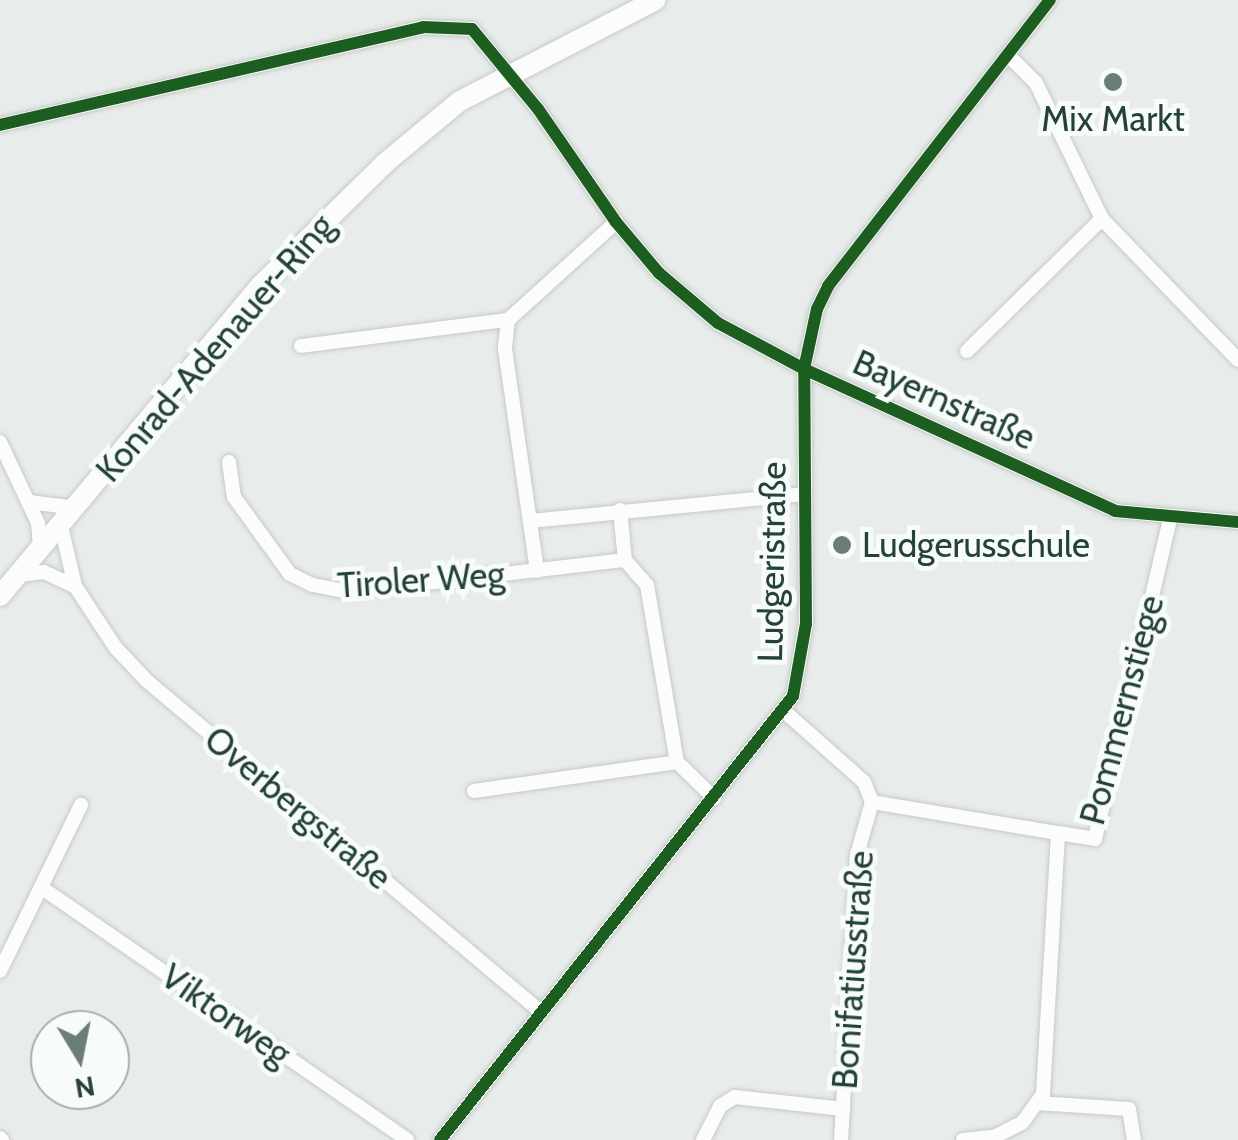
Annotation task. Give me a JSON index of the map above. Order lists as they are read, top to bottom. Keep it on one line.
{"streets":{"main road":["Konrad-Adenauer-Ring"],"street":["Bayernstraße","Ludgeristraße","Tiroler Weg","Pommernstiege","Overbergstraße","Bonifatiusstraße","Viktorweg"]},"crossings":[["Konrad-Adenauer-Ring","Bayernstraße"],["Konrad-Adenauer-Ring","Overbergstraße"],["Bayernstraße","Ludgeristraße"],["Bayernstraße","Pommernstiege"],["Ludgeristraße","Tiroler Weg"],["Ludgeristraße","Overbergstraße"]],"places":["Mix Markt","Ludgerusschule"],"north":"bottom"}
